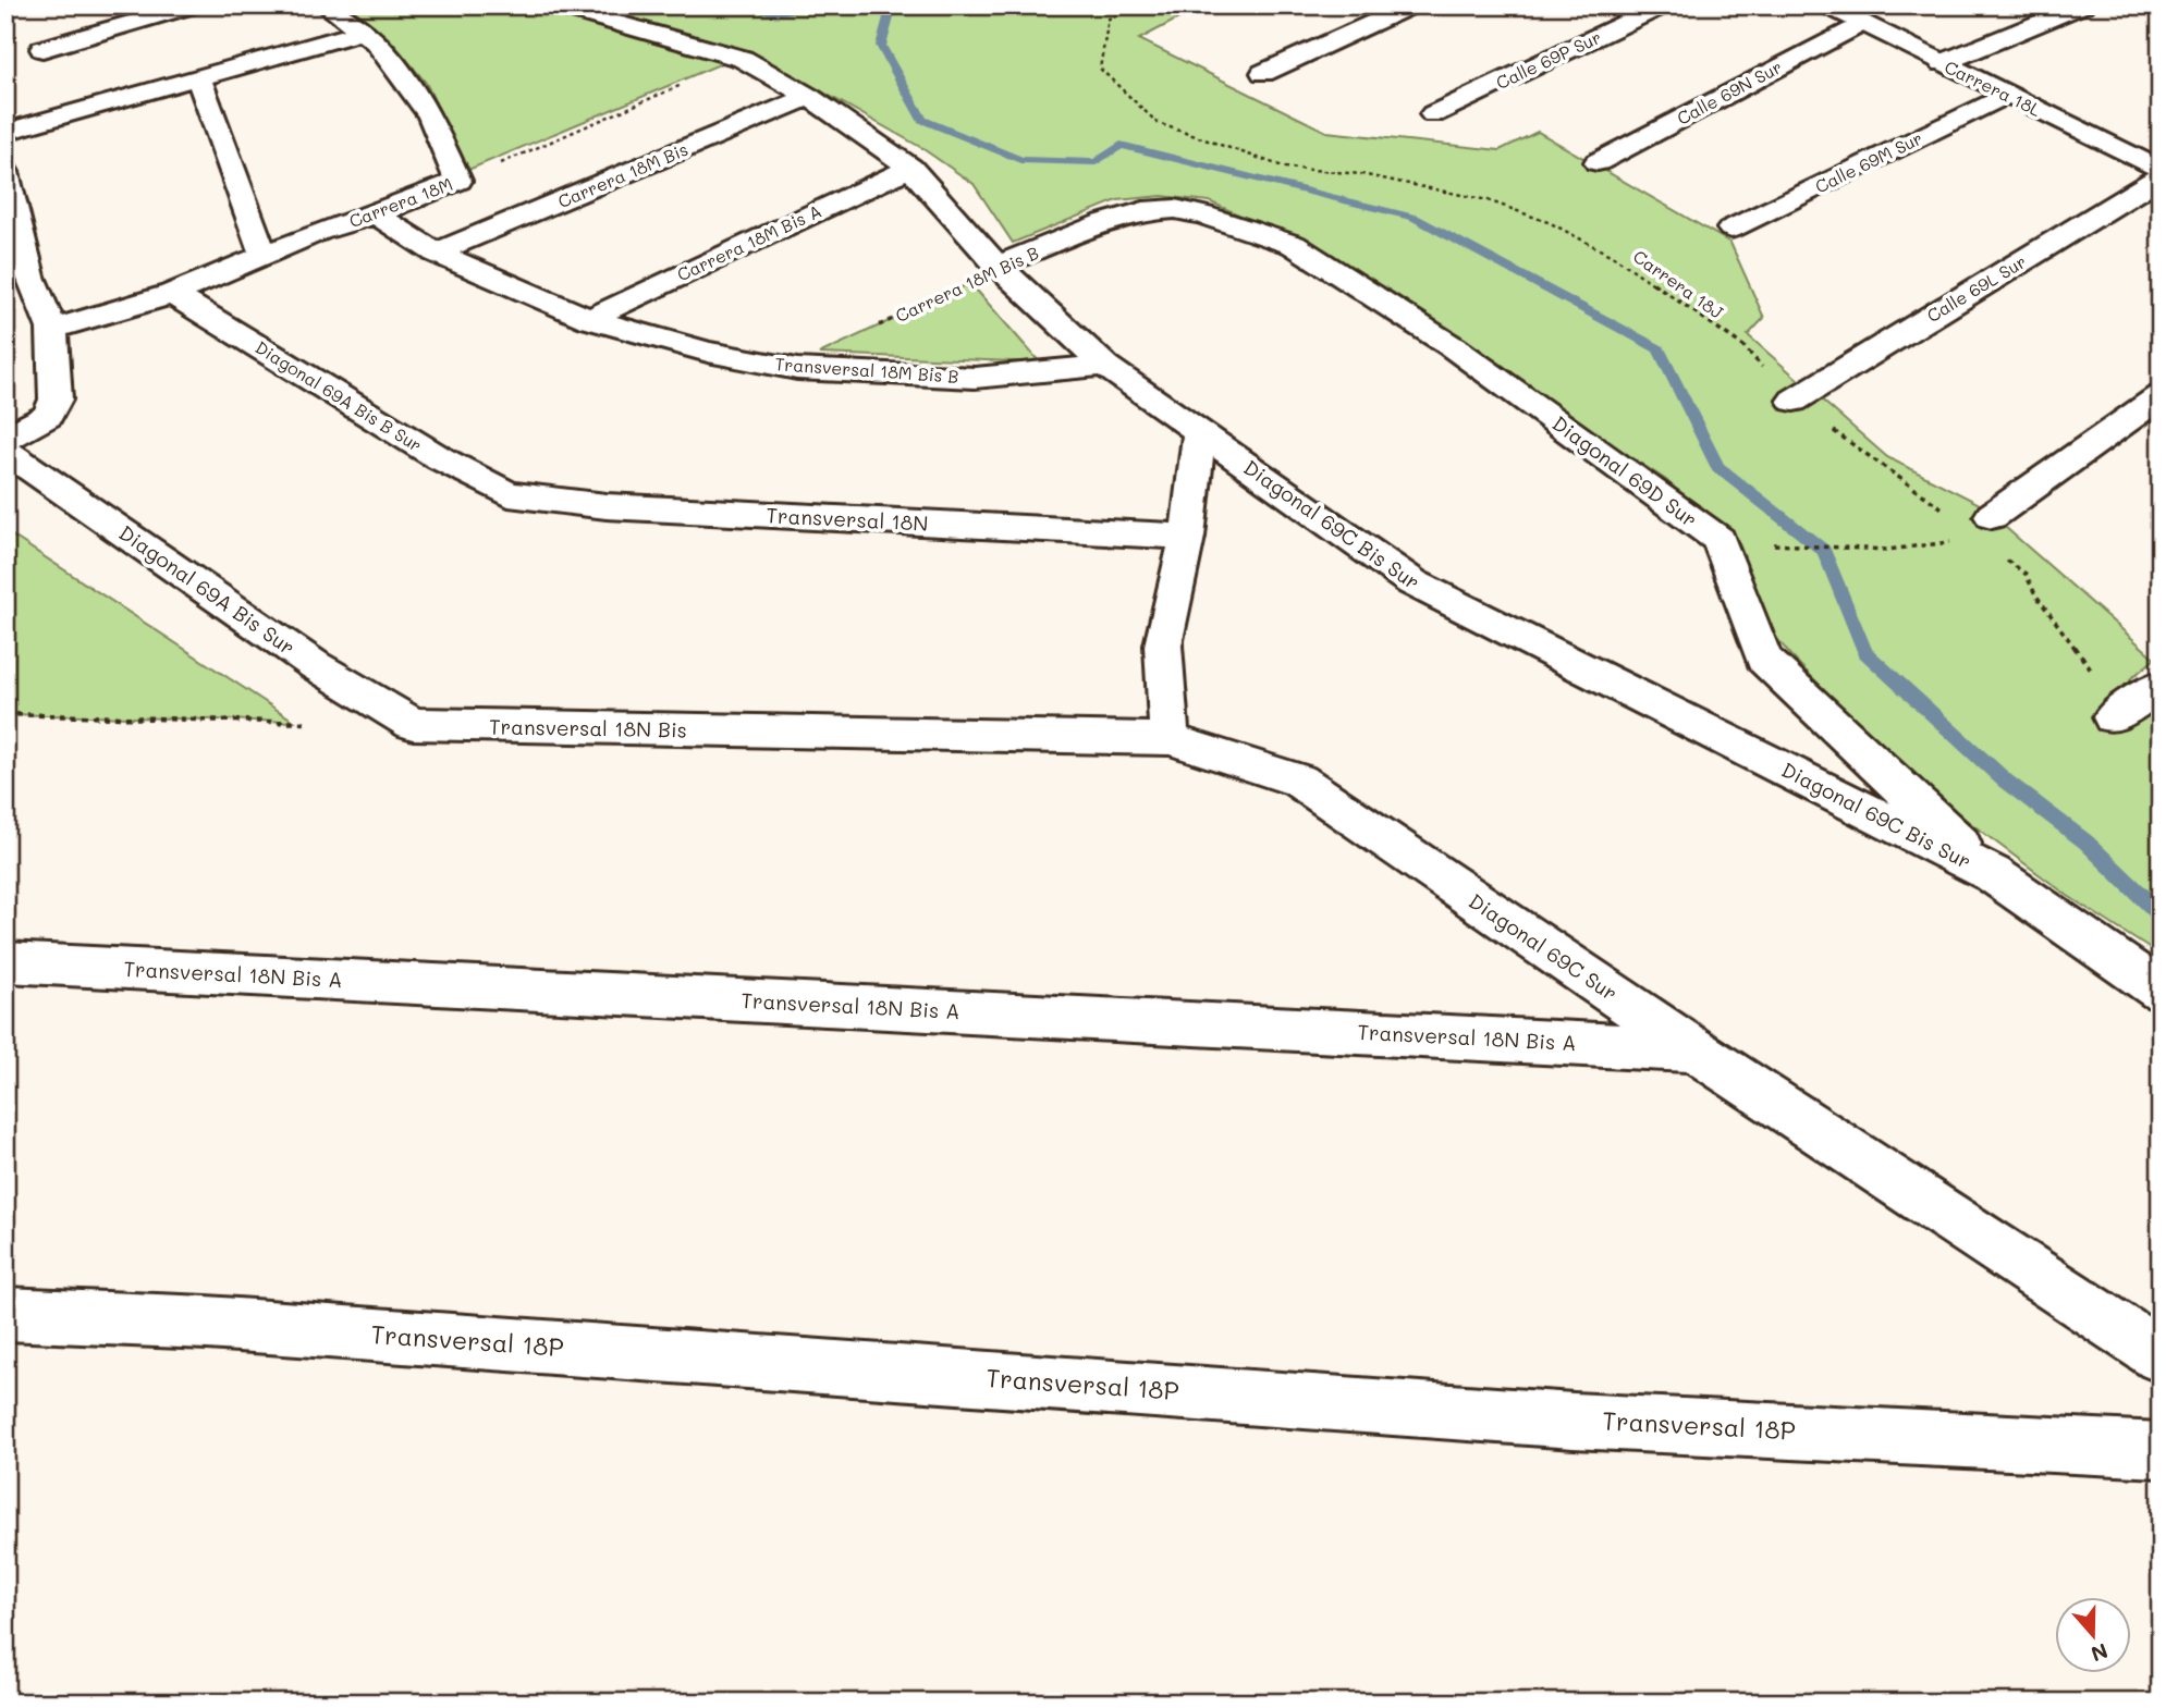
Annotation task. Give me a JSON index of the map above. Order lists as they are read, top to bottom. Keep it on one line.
{"streets":{"street":["Calle 69P Sur","Carrera 18L","Calle 69N Sur","Calle 69M Sur","Carrera 18M Bis","Carrera 18M","Carrera 18M Bis A","Carrera 18M Bis B","Calle 69L Sur","Transversal 18M Bis B","Diagonal 69A Bis B Sur","Diagonal 69D Sur","Transversal 18N","Diagonal 69C Bis Sur","Diagonal 69A Bis Sur","Transversal 18N Bis","Diagonal 69C Sur","Transversal 18N Bis A","Transversal 18P"],"path":["Carrera 18J"]},"crossings":[["Carrera 18L","Calle 69N Sur"],["Carrera 18L","Calle 69M Sur"],["Carrera 18L","Calle 69L Sur"],["Carrera 18M Bis","Transversal 18M Bis B"],["Carrera 18M Bis","Diagonal 69C Bis Sur"],["Carrera 18M","Transversal 18M Bis B"],["Carrera 18M","Diagonal 69A Bis B Sur"],["Carrera 18M","Diagonal 69C Bis Sur"],["Carrera 18M Bis A","Transversal 18M Bis B"],["Carrera 18M Bis A","Diagonal 69C Bis Sur"],["Carrera 18M Bis B","Transversal 18M Bis B"],["Carrera 18M Bis B","Diagonal 69D Sur"],["Carrera 18M Bis B","Diagonal 69C Bis Sur"],["Carrera 18J","Calle 69L Sur"],["Transversal 18M Bis B","Diagonal 69C Bis Sur"],["Diagonal 69A Bis B Sur","Transversal 18N"],["Diagonal 69D Sur","Diagonal 69C Bis Sur"],["Diagonal 69A Bis Sur","Transversal 18N Bis"],["Transversal 18N Bis","Diagonal 69C Sur"],["Diagonal 69C Sur","Transversal 18N Bis A"]],"north":"bottom"}
